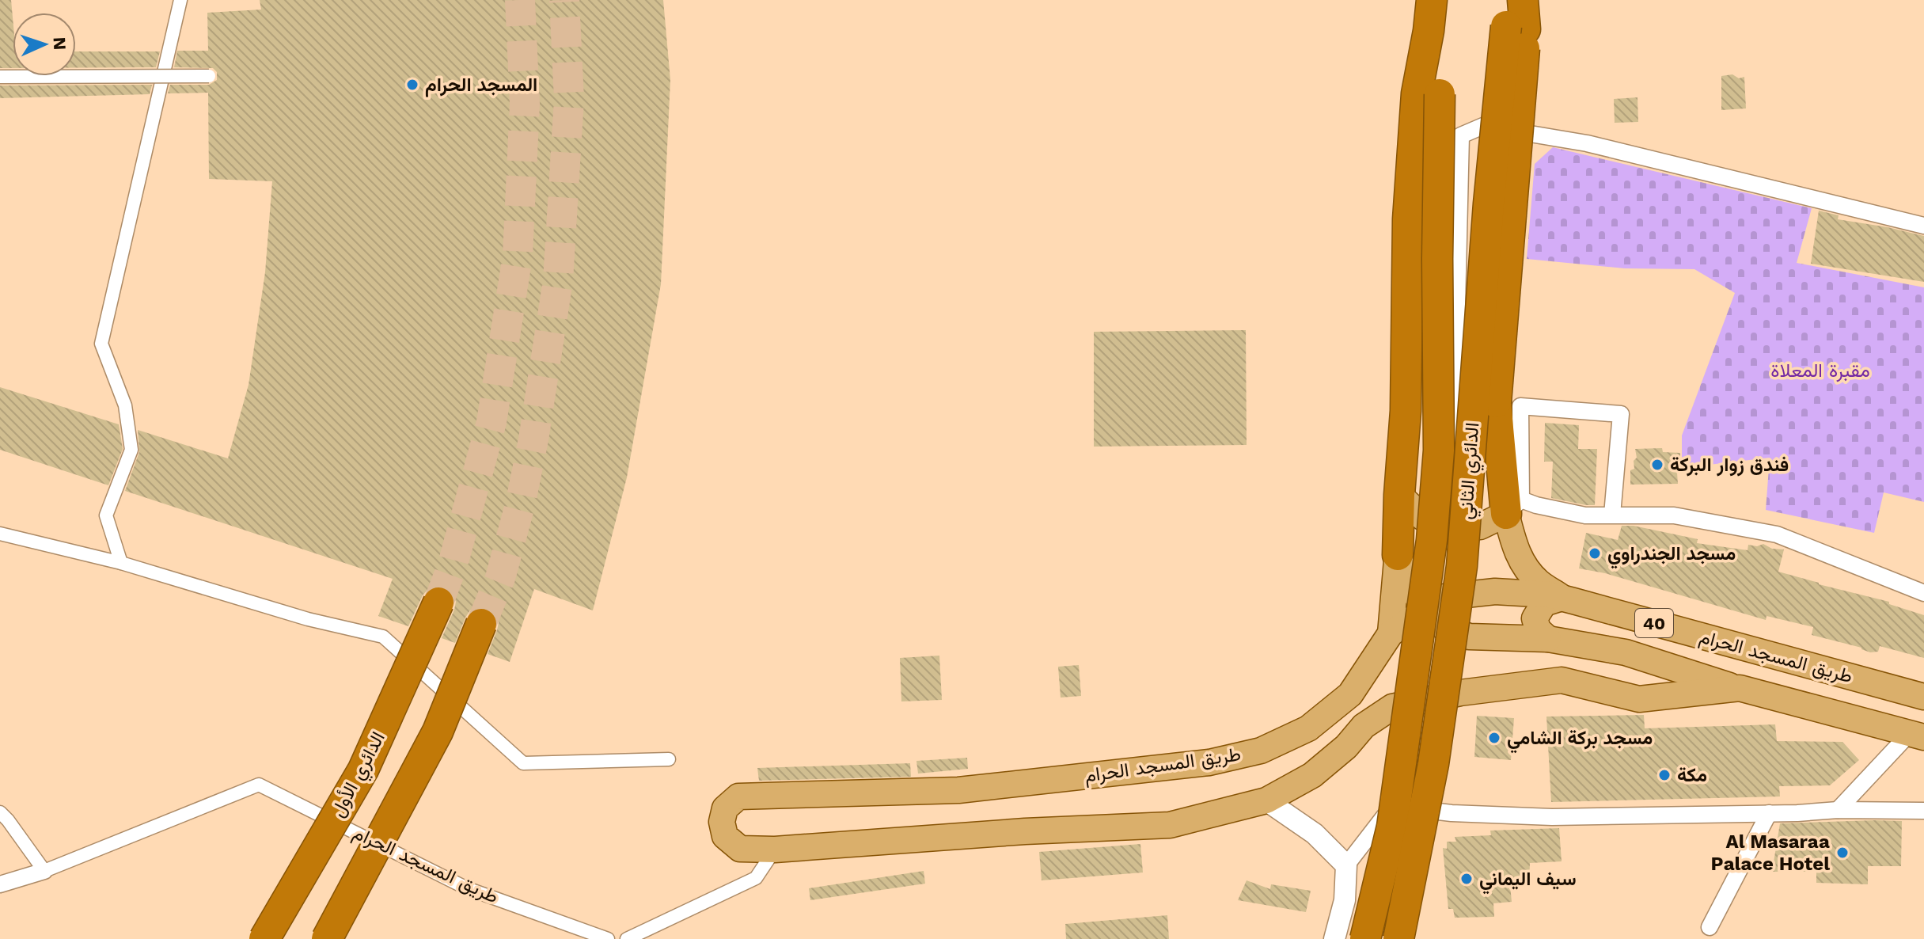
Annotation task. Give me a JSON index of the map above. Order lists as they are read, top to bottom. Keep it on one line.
{"streets":{"highway":["الدائري الثاني","الدائري الأول"],"main road":["40","طريق المسجد الحرام"]},"parks":["مقبرة المعلاة"],"places":["المسجد الحرام","فندق زوار البركة","مسجد الجندراوي","مسجد بركة الشامي","مكة","Al Masaraa Palace Hotel","سيف اليماني"],"north":"right"}
